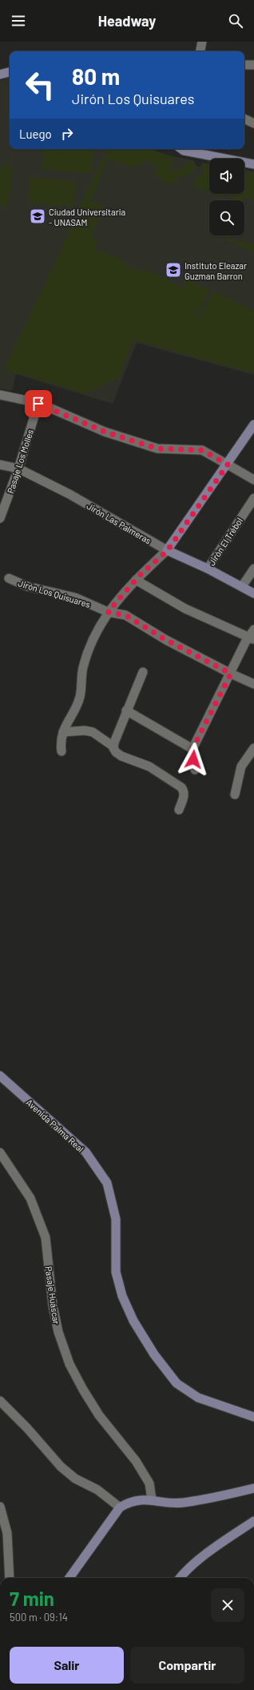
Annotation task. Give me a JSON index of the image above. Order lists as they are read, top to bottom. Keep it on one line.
{"streets":{"main road":["Jirón Las Palmeras","Avenida Palma Real"],"street":["Pasaje Los Molles","Jirón El Trébol","Jirón Los Quisuares","Pasaje Huáscar"]},"crossings":[["Pasaje Los Molles","Jirón Las Palmeras"],["Jirón Las Palmeras","Jirón El Trébol"]],"places":{"school or university":["Ciudad Universitaria - UNASAM","Instituto Eleazar Guzman Barron"]},"page":{"header":"Headway","turn":["80 m","Jirón Los Quisuares"],"then":"Luego","heading":["7 min","500 m · 09:14"],"buttons":["Salir","Compartir"]}}
